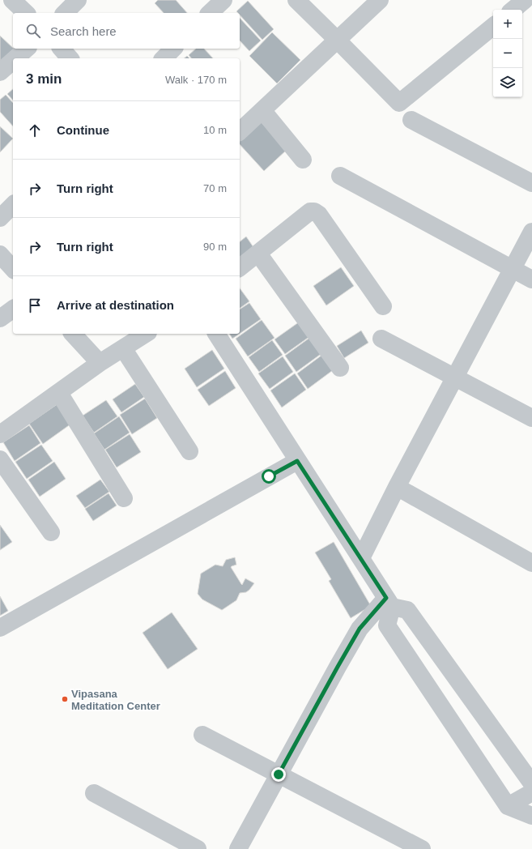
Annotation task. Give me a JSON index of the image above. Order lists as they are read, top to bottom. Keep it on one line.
{"places":["Vipasana Meditation Center"],"page":{"map_buttons":["+","−"],"search":"Search here","heading":["3 min","Walk · 170 m"],"list":[["Continue","10 m"],["Turn right","70 m"],["Turn right","90 m"],"Arrive at destination"]}}
